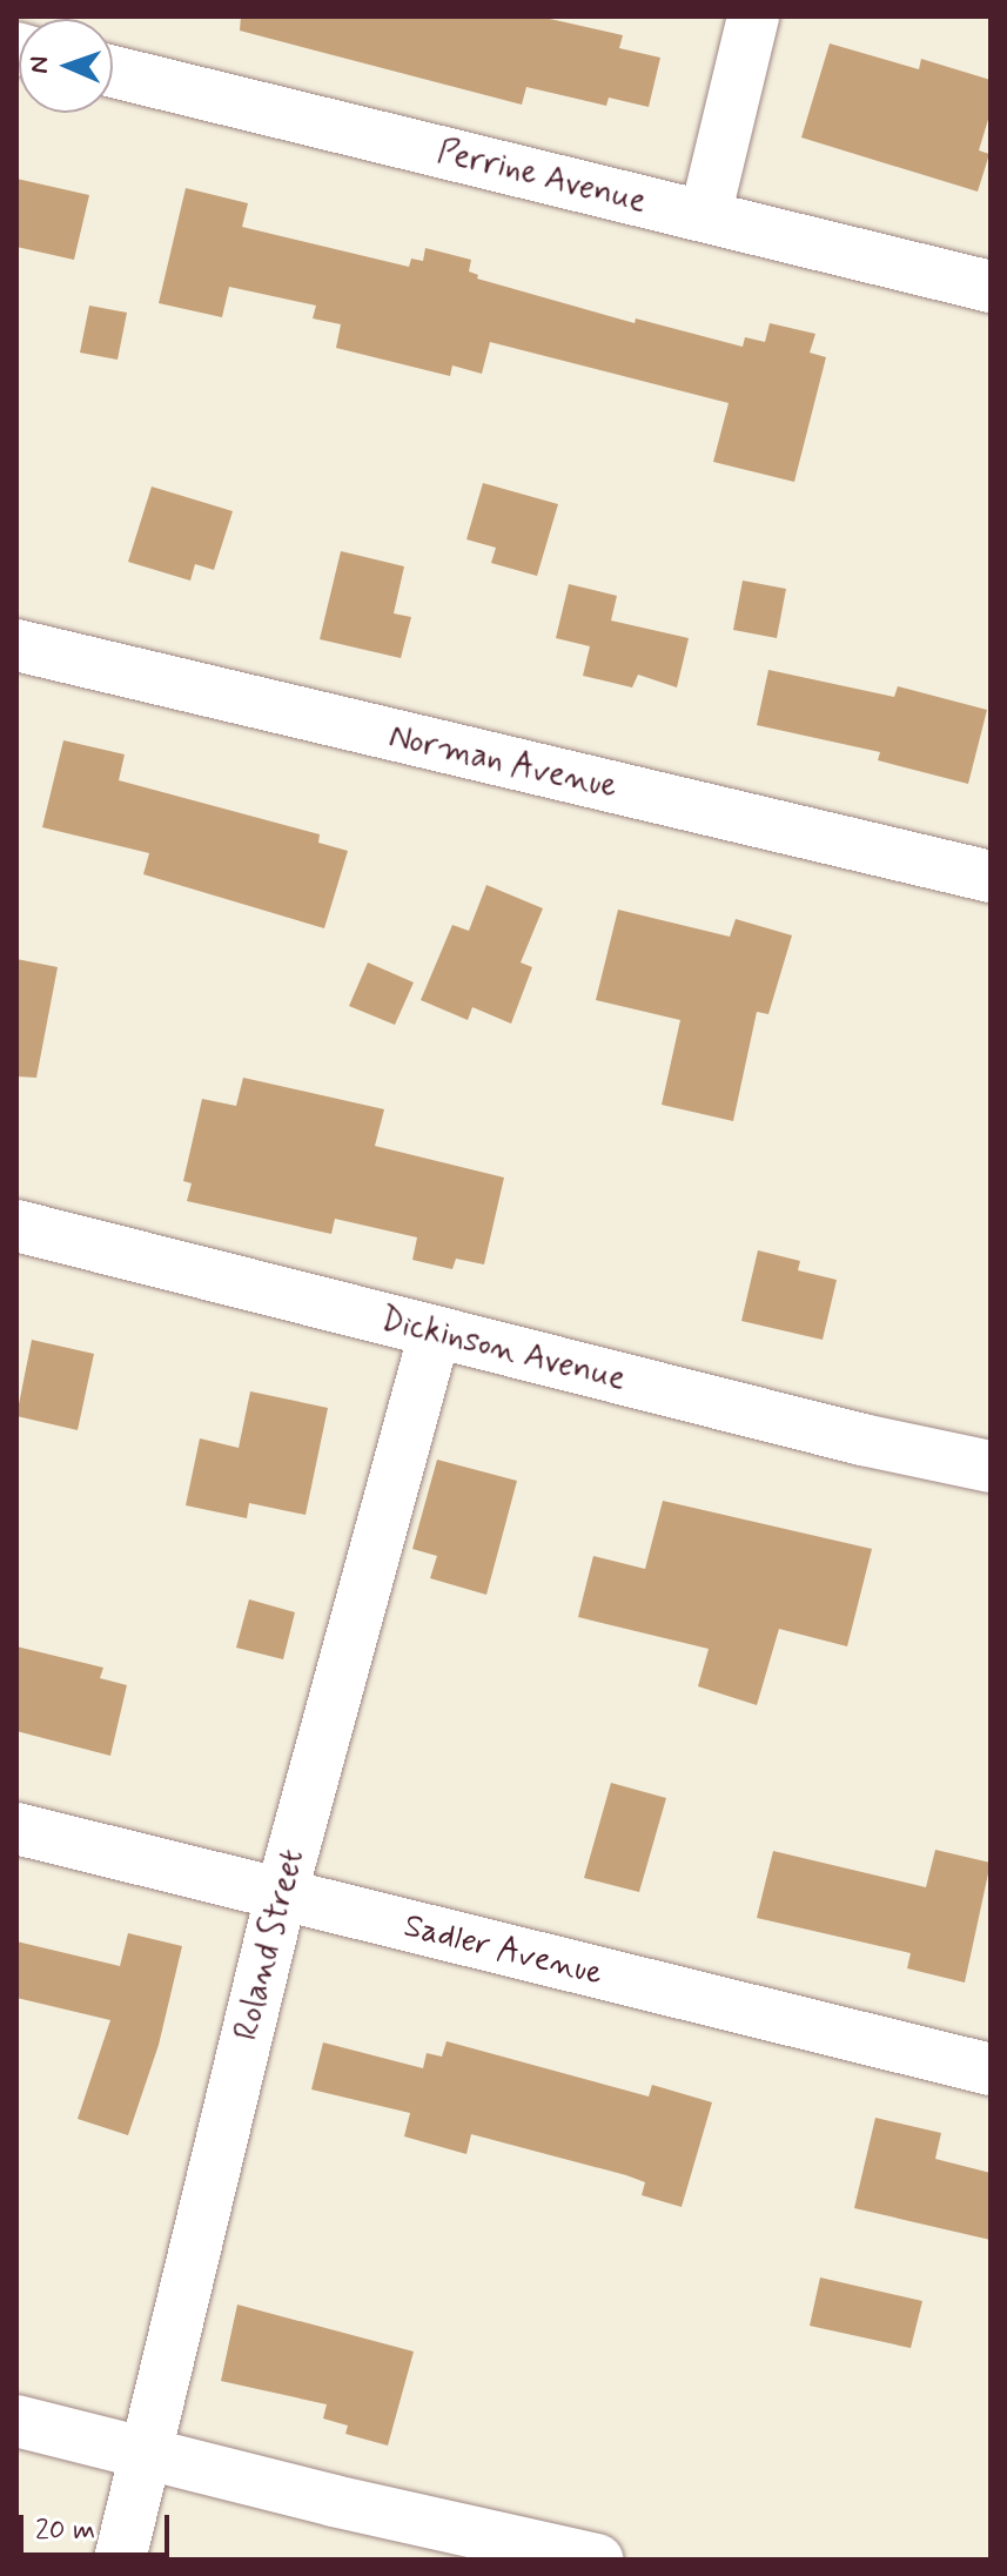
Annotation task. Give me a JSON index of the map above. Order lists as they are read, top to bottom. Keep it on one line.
{"streets":{"street":["Perrine Avenue","Norman Avenue","Dickinson Avenue","Roland Street","Sadler Avenue"]},"crossings":[["Dickinson Avenue","Roland Street"],["Roland Street","Sadler Avenue"]],"scale_bar":"20 m","north":"left"}
